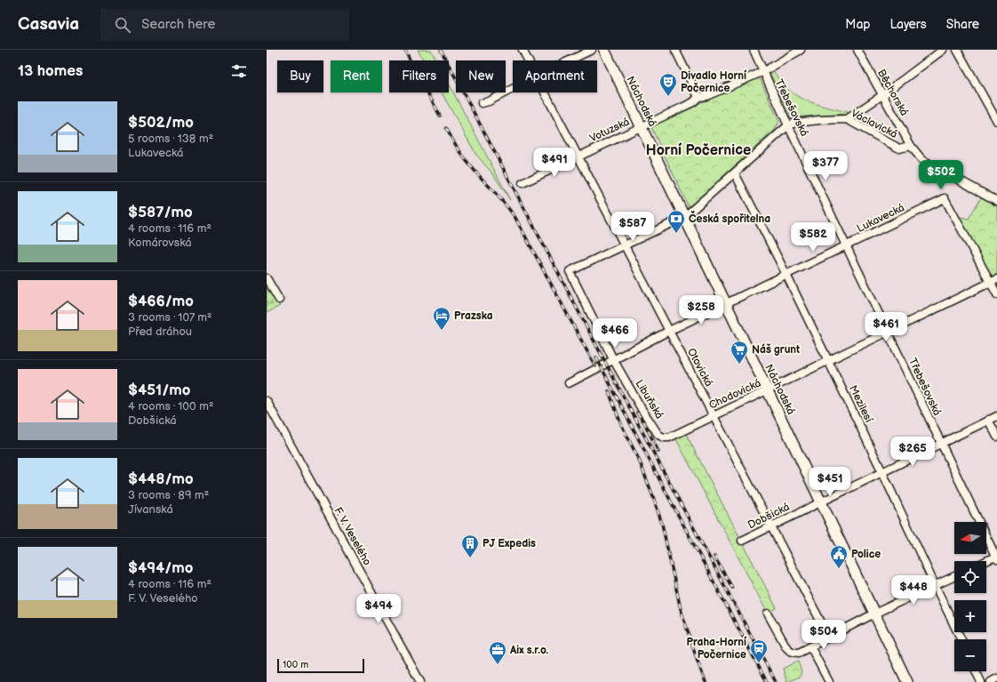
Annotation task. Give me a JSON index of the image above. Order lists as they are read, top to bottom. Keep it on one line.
{"streets":{"main road":["Náchodská"],"street":["Běchorská","Třebešovská","Václavická","Votuzská","Lukavecká","Otovická","Chodovická","Libuňská","Mezilesí","Dobšická","F. V. Veselého"]},"crossings":[["Běchorská","Václavická"],["Náchodská","Votuzská"],["Náchodská","Lukavecká"],["Náchodská","Chodovická"],["Náchodská","Dobšická"],["Třebešovská","Václavická"],["Třebešovská","Votuzská"],["Třebešovská","Lukavecká"],["Třebešovská","Chodovická"],["Třebešovská","Dobšická"],["Votuzská","Otovická"],["Lukavecká","Otovická"],["Lukavecká","Chodovická"],["Lukavecká","Libuňská"],["Lukavecká","Mezilesí"],["Otovická","Chodovická"],["Otovická","Dobšická"],["Chodovická","Libuňská"],["Chodovická","Mezilesí"],["Mezilesí","Dobšická"]],"districts":["Horní Počernice"],"places":{"theatre":["Divadlo Horní Počernice"],"bank":["Česká spořitelna"],"hotel":["Prazska"],"supermarket":["Náš grunt"],"building":["PJ Expedis"],"public building":["Police"],"station":["Praha-Horní Počernice"],"office":["Aix s.r.o."]},"scale_bar":"100 m","north":"left","page":{"header":"Casavia","search":"Search here","nav":["Map","Layers","Share"],"heading":"13 homes","chip":["Buy","Rent","Filters","New","Apartment"],"list":[{"name":"$502/mo","note":"5 rooms · 138 m² · Lukavecká"},{"name":"$587/mo","note":"4 rooms · 116 m² · Komárovská"},{"name":"$466/mo","note":"3 rooms · 107 m² · Před dráhou"},{"name":"$451/mo","note":"4 rooms · 100 m² · Dobšická"},{"name":"$448/mo","note":"3 rooms · 89 m² · Jívanská"},{"name":"$494/mo","note":"4 rooms · 116 m² · F. V. Veselého"}],"price":["$491","$377","$502","$587","$582","$258","$461","$466","$265","$451","$448","$494","$504"],"map_buttons":["+","−"],"scale":"100 m"}}
